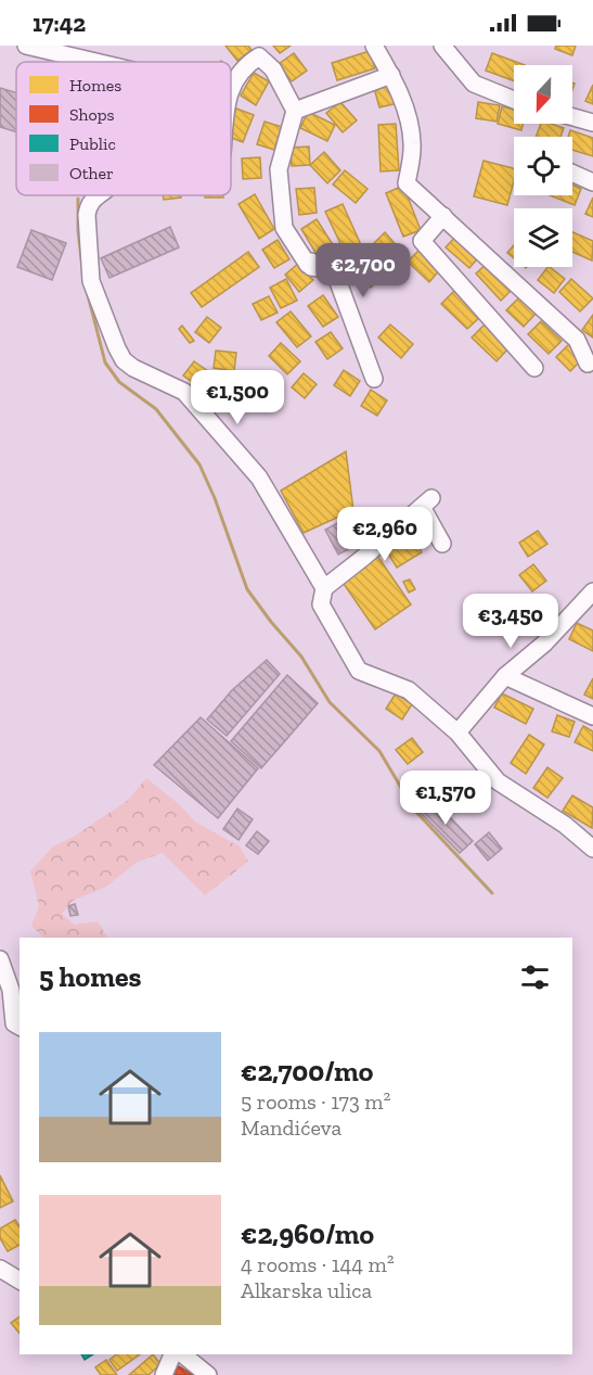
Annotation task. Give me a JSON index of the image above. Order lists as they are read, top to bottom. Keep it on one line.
{"legend":["Homes","Shops","Public","Other"],"north":"bottom","page":{"status":"17:42","price":["€2,700","€1,500","€2,960","€3,450","€1,570"],"heading":"5 homes","list":[{"name":"€2,700/mo","note":"5 rooms · 173 m² · Mandićeva"},{"name":"€2,960/mo","note":"4 rooms · 144 m² · Alkarska ulica"}]}}
